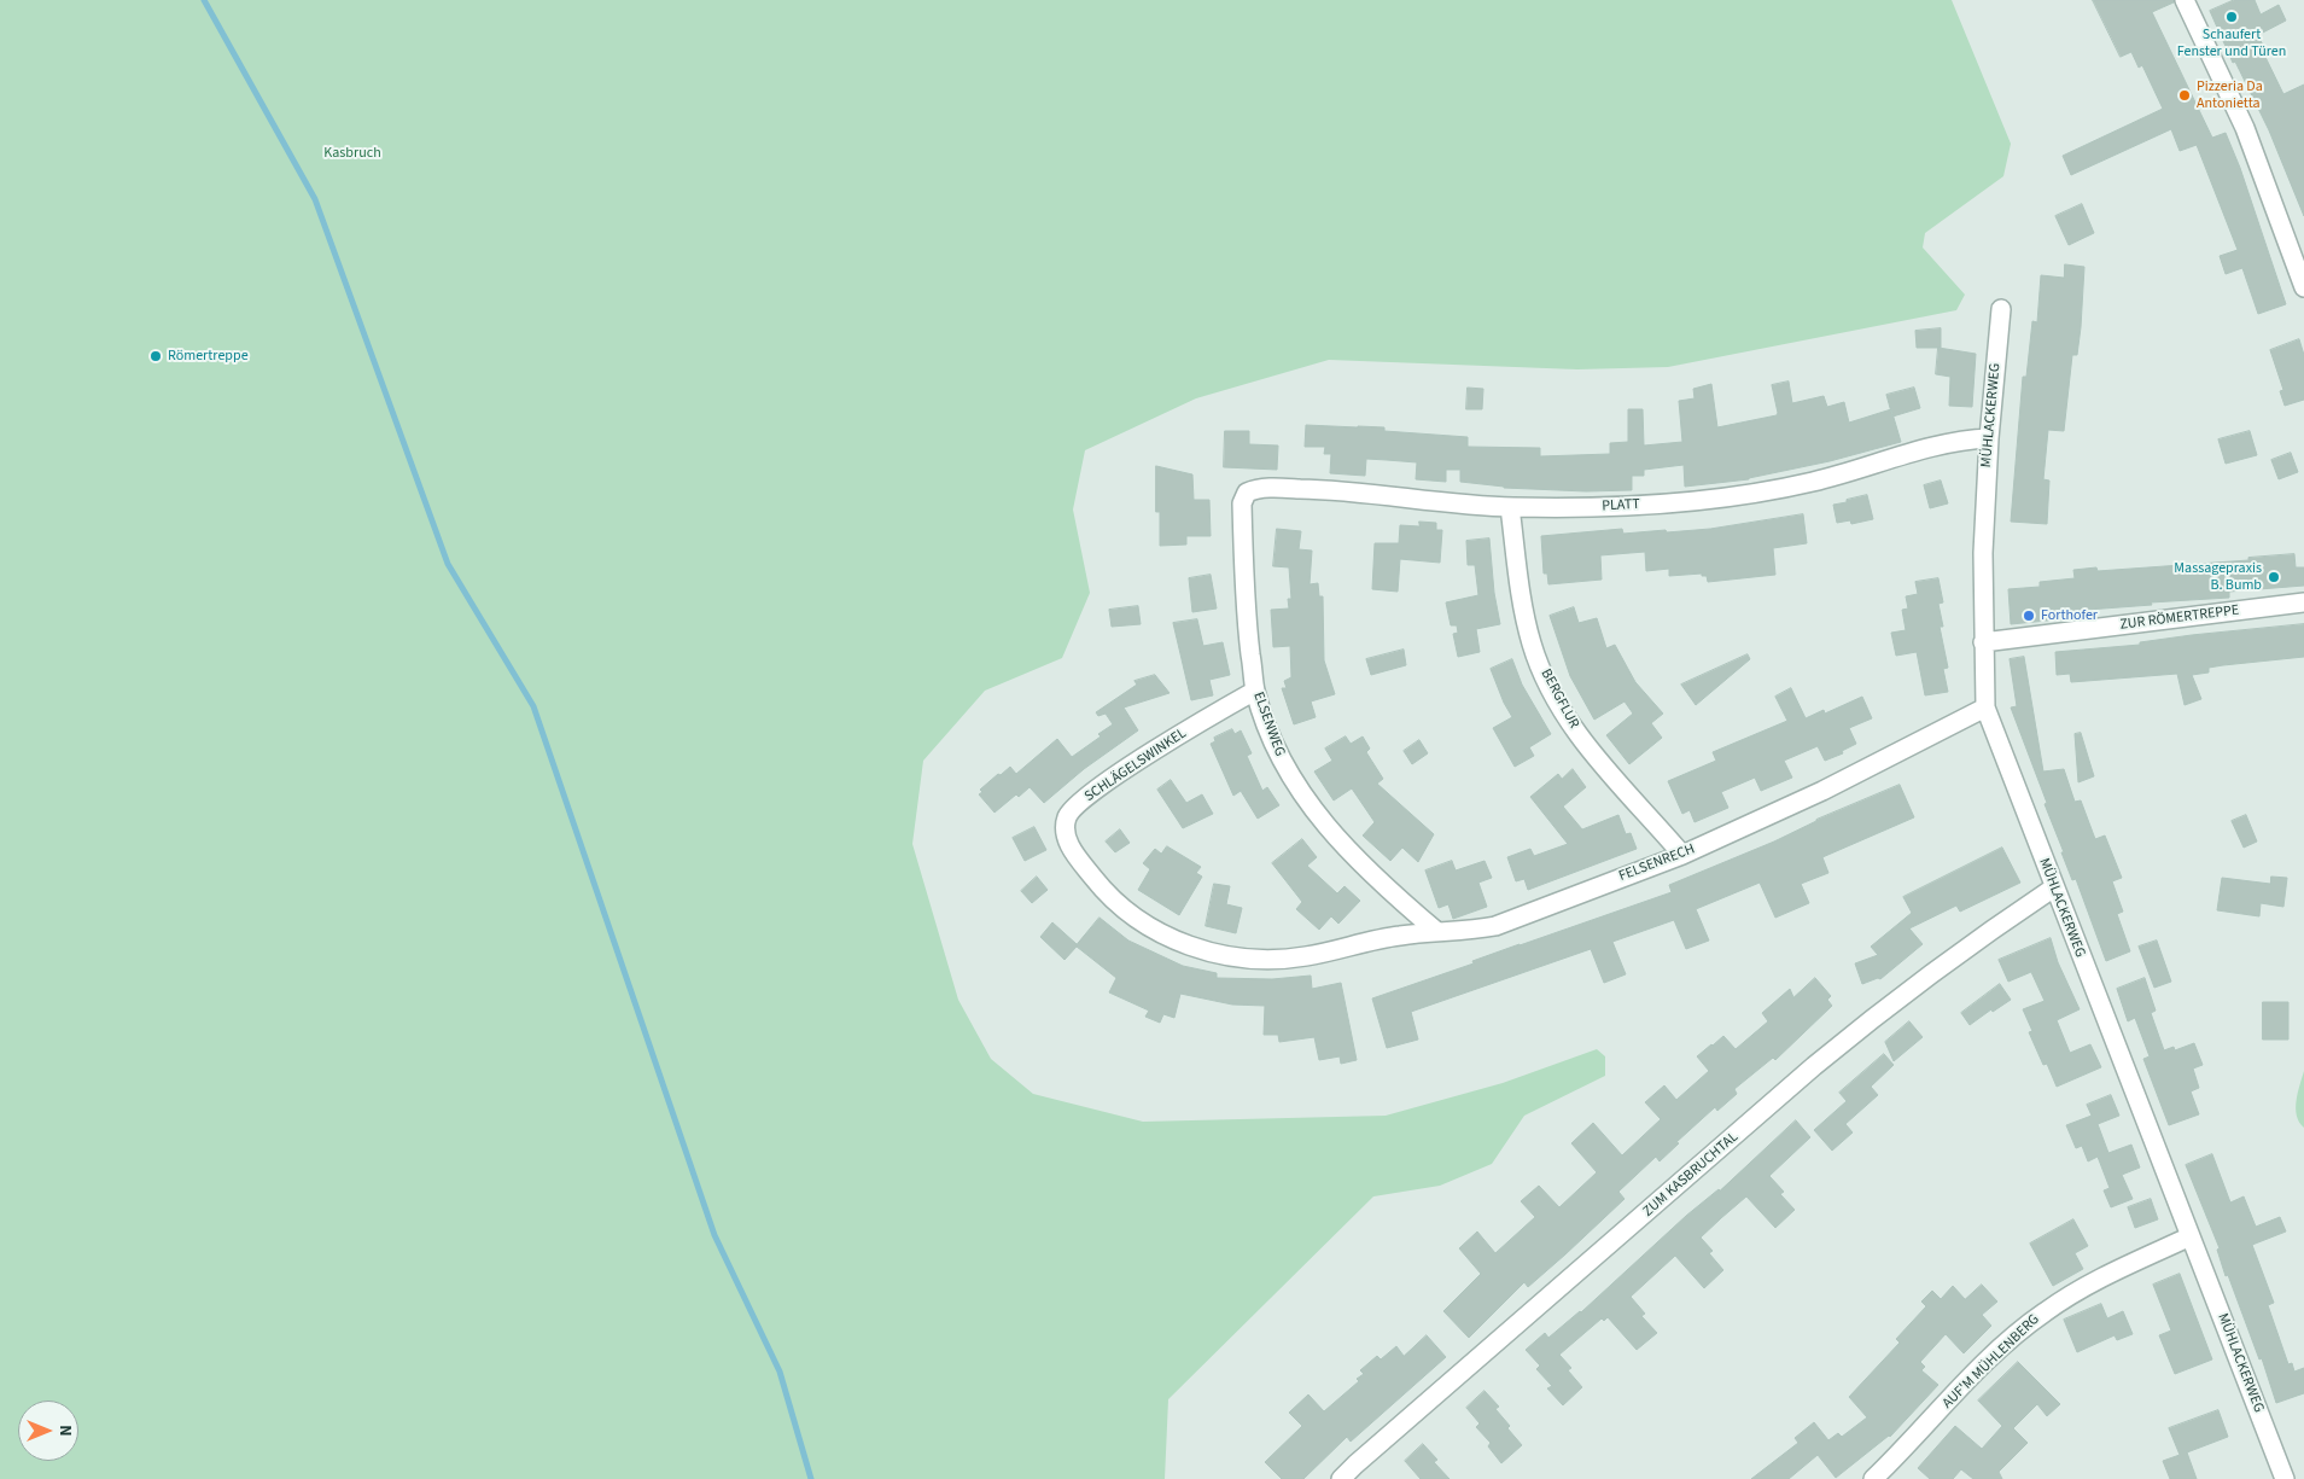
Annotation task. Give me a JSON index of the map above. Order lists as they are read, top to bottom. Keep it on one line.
{"streets":{"street":["MÜHLACKERWEG","PLATT","ZUR RÖMERTREPPE","BERGFLUR","ELSENWEG","SCHLÄGELSWINKEL","FELSENRECH","ZUM KASBRUCHTAL","AUF'M MÜHLENBERG"]},"crossings":[["MÜHLACKERWEG","PLATT"],["MÜHLACKERWEG","ZUR RÖMERTREPPE"],["MÜHLACKERWEG","FELSENRECH"],["MÜHLACKERWEG","ZUM KASBRUCHTAL"],["MÜHLACKERWEG","AUF'M MÜHLENBERG"],["PLATT","BERGFLUR"],["PLATT","ELSENWEG"],["BERGFLUR","FELSENRECH"],["ELSENWEG","SCHLÄGELSWINKEL"],["ELSENWEG","FELSENRECH"],["SCHLÄGELSWINKEL","FELSENRECH"]],"parks":["Kasbruch"],"places":["Schaufert Fenster und Türen","Pizzeria Da Antonietta","Römertreppe","Massagepraxis B. Bumb","Forthofer"],"north":"right"}
